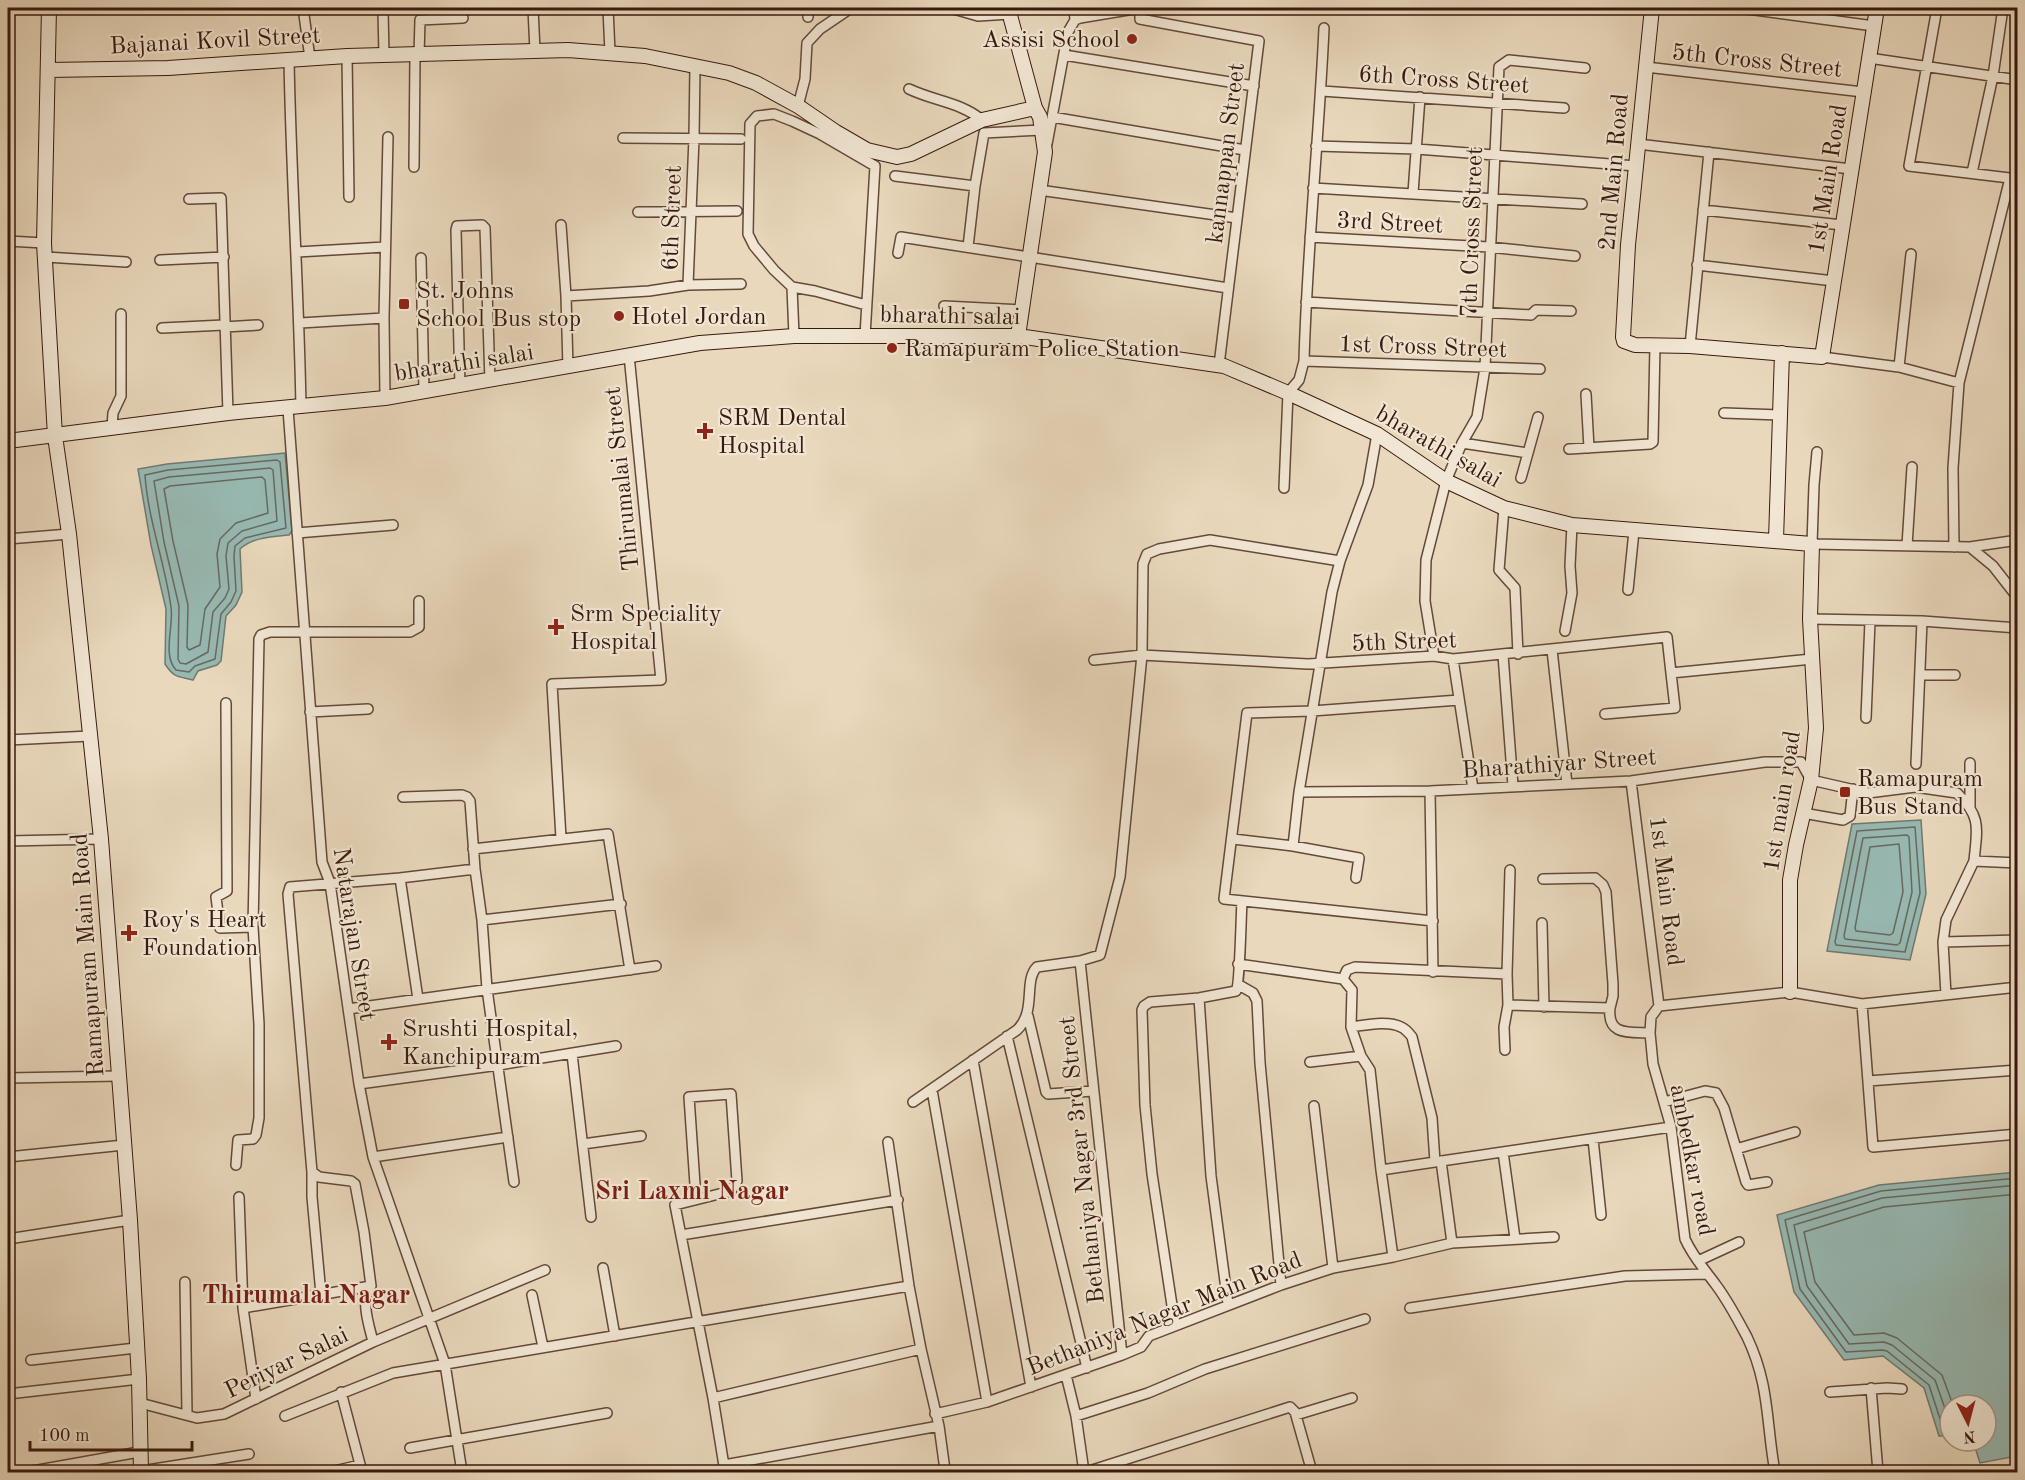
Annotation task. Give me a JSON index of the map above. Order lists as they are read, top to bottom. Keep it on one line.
{"streets":{"street":["Bajanai Kovil Street","5th Cross Street","6th Cross Street","kannappan Street","2nd Main Road","1st Main Road","6th Street","3rd Street","7th Cross Street","bharathi salai","1st Cross Street","Thirumalai Street","5th Street","Bharathiyar Street","1st main road","Natarajan Street","Ramapuram Main Road","Bethaniya Nagar 3rd Street","ambedkar road","Bethaniya Nagar Main Road","Periyar Salai"]},"crossings":[["Bajanai Kovil Street","6th Street"],["Bajanai Kovil Street","Natarajan Street"],["Bajanai Kovil Street","Ramapuram Main Road"],["5th Cross Street","2nd Main Road"],["5th Cross Street","1st Main Road"],["6th Cross Street","7th Cross Street"],["kannappan Street","bharathi salai"],["1st Main Road","Bharathiyar Street"],["1st Main Road","ambedkar road"],["3rd Street","7th Cross Street"],["7th Cross Street","bharathi salai"],["7th Cross Street","1st Cross Street"],["7th Cross Street","5th Street"],["bharathi salai","Thirumalai Street"],["bharathi salai","1st main road"],["bharathi salai","Natarajan Street"],["bharathi salai","Ramapuram Main Road"],["Bharathiyar Street","1st main road"],["Natarajan Street","Periyar Salai"],["Ramapuram Main Road","Periyar Salai"],["Bethaniya Nagar 3rd Street","Bethaniya Nagar Main Road"]],"districts":["Sri Laxmi Nagar","Thirumalai Nagar"],"places":{"other":["Assisi School","Hotel Jordan","Ramapuram Police Station"],"transit":["St. Johns School Bus stop","Ramapuram Bus Stand"],"health":["SRM Dental Hospital","Srm Speciality Hospital","Roy's Heart Foundation","Srushti Hospital, Kanchipuram"]},"scale_bar":"100 m","north":"bottom"}
